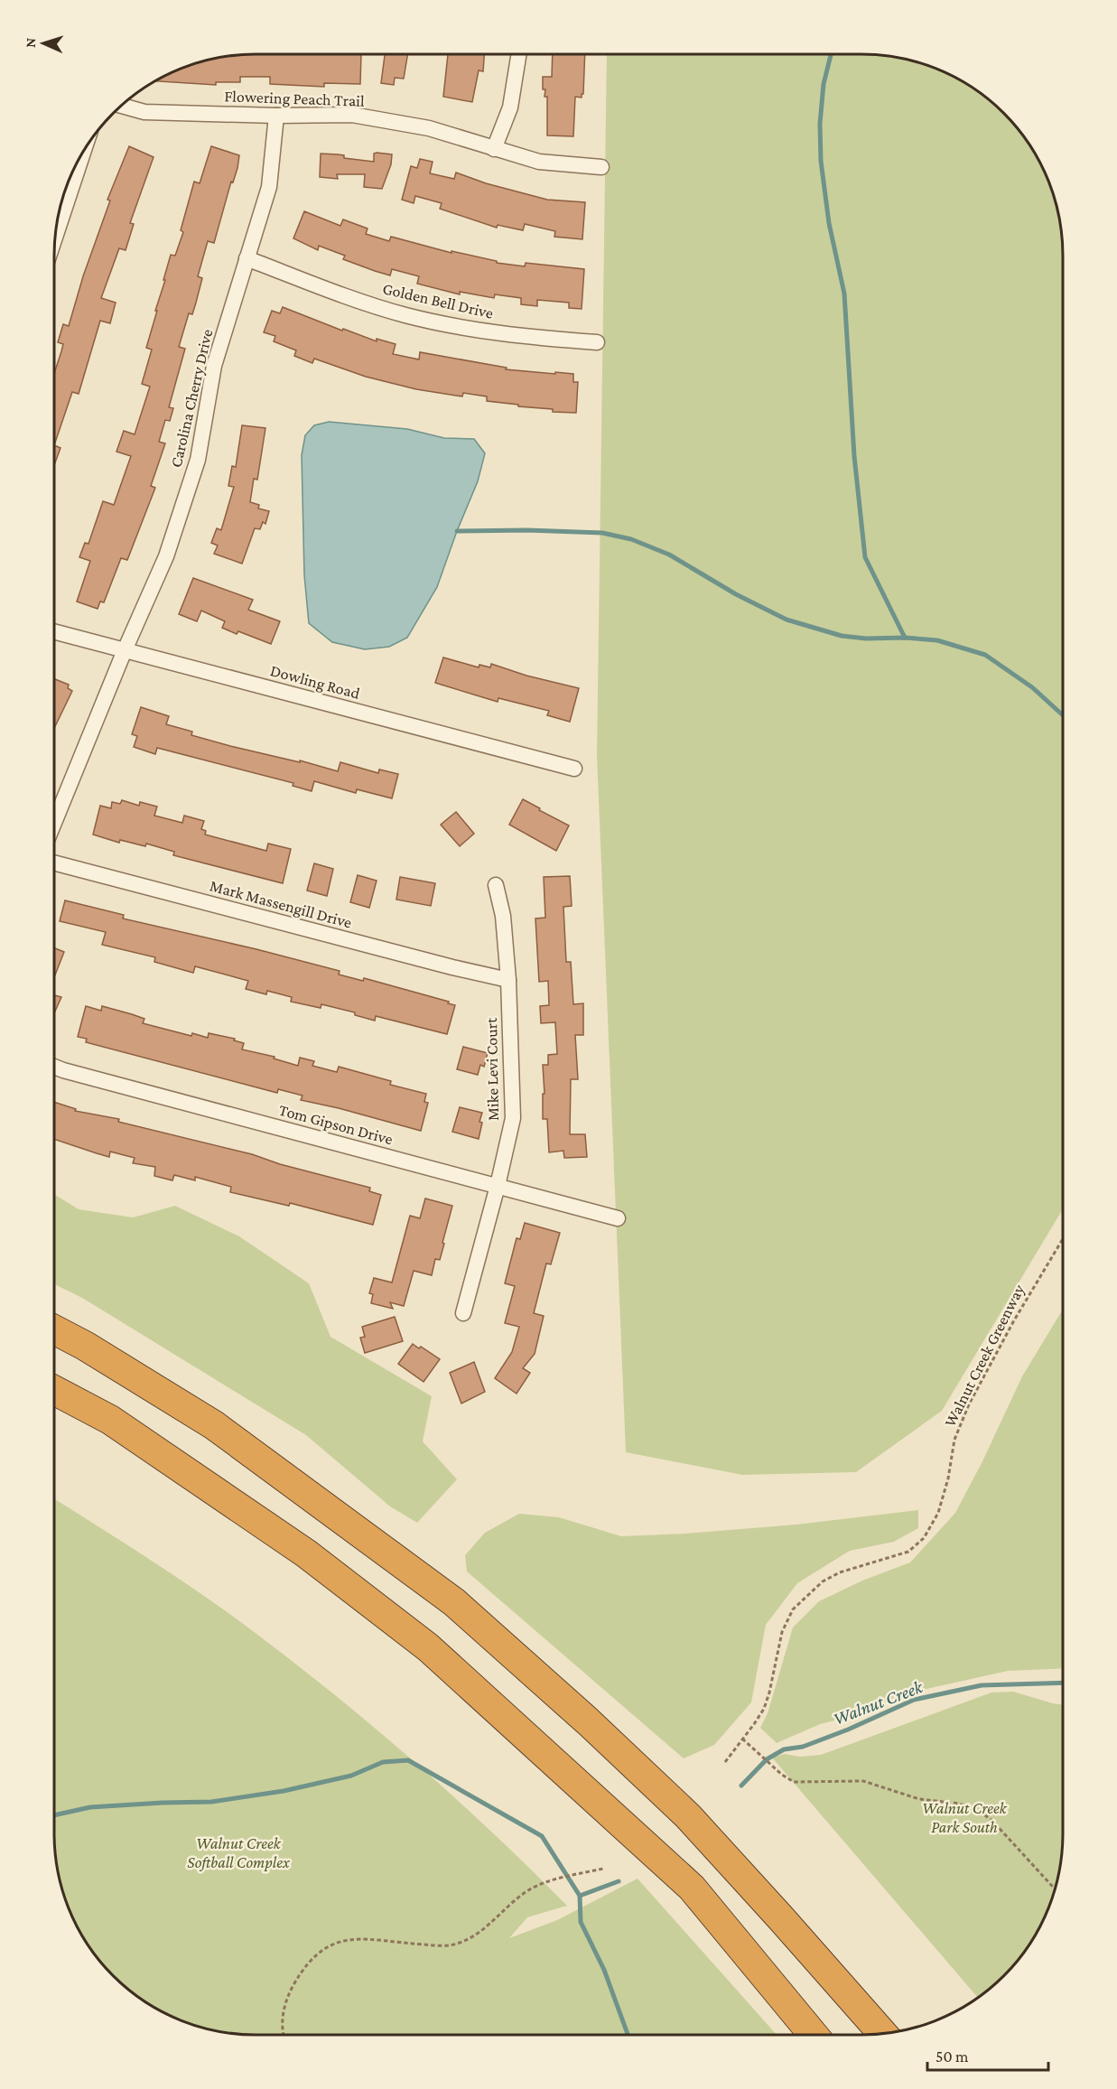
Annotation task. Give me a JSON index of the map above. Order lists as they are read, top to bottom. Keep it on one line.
{"streets":{"street":["Flowering Peach Trail","Golden Bell Drive","Carolina Cherry Drive","Dowling Road","Mark Massengill Drive","Mike Levi Court","Tom Gipson Drive"],"path":["Walnut Creek Greenway"]},"crossings":[["Flowering Peach Trail","Carolina Cherry Drive"],["Golden Bell Drive","Carolina Cherry Drive"],["Carolina Cherry Drive","Dowling Road"],["Mark Massengill Drive","Mike Levi Court"],["Mike Levi Court","Tom Gipson Drive"]],"water":["Walnut Creek"],"parks":["Walnut Creek Park South","Walnut Creek Softball Complex"],"scale_bar":"50 m","north":"left"}
